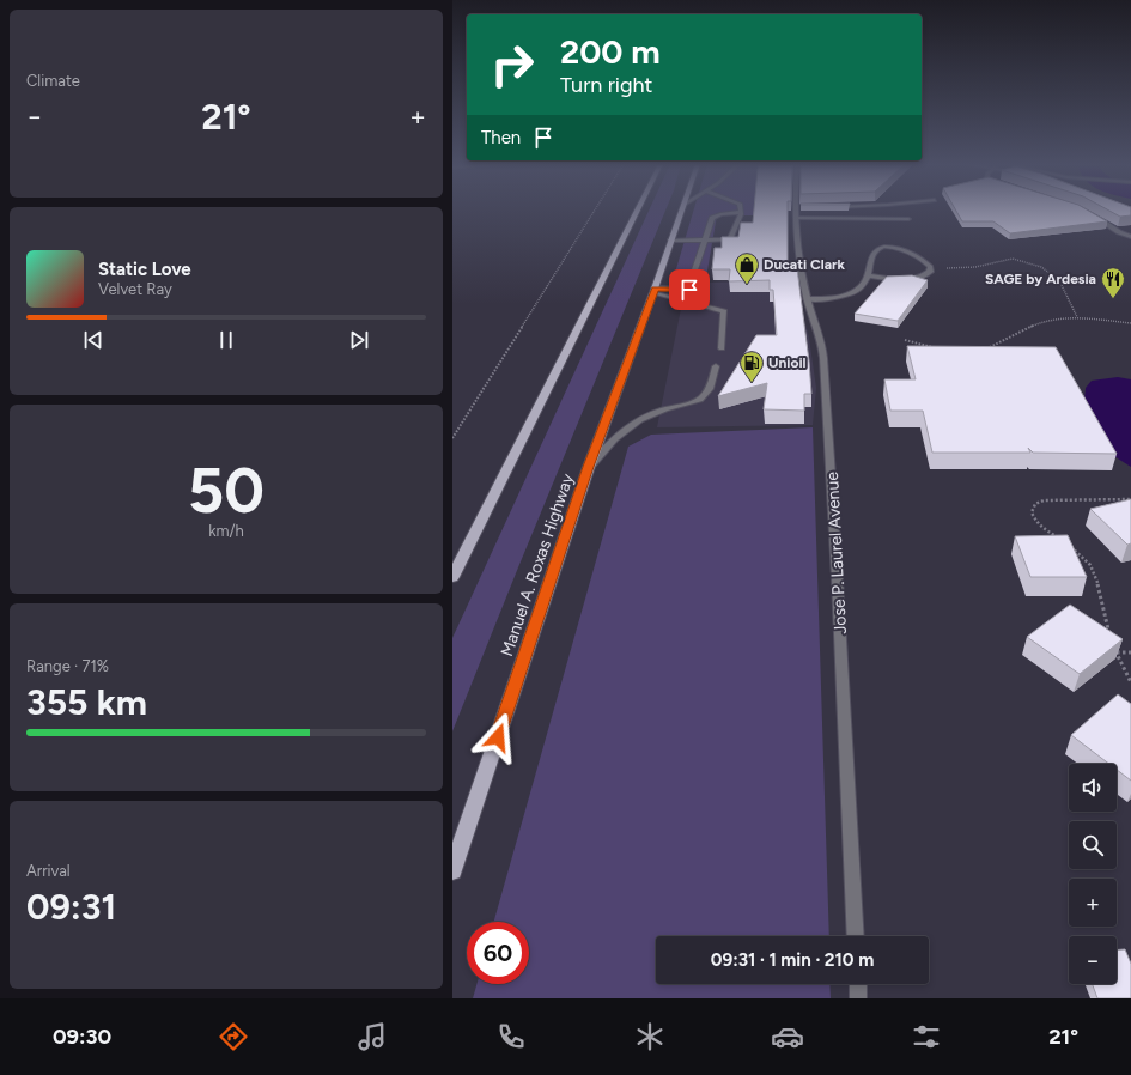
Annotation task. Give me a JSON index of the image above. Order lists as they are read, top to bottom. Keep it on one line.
{"streets":{"main road":["Manuel A. Roxas Highway"],"street":["Jose P. Laurel Avenue"]},"places":{"shop":["Ducati Clark"],"restaurant":["SAGE by Ardesia"],"fuel station":["Unioil"]},"page":{"tile":["Climate",["50","km/h"],["Range · 71%","355 km"],["Arrival","09:31"]],"turn":["200 m","Turn right"],"heat":["−","21°","+"],"then":"Then","song":["Static Love","Velvet Ray"],"map_buttons":["+","−"],"limit":"60","trip":"09:31 · 1 min · 210 m","tabs":["09:30","21°"]}}
